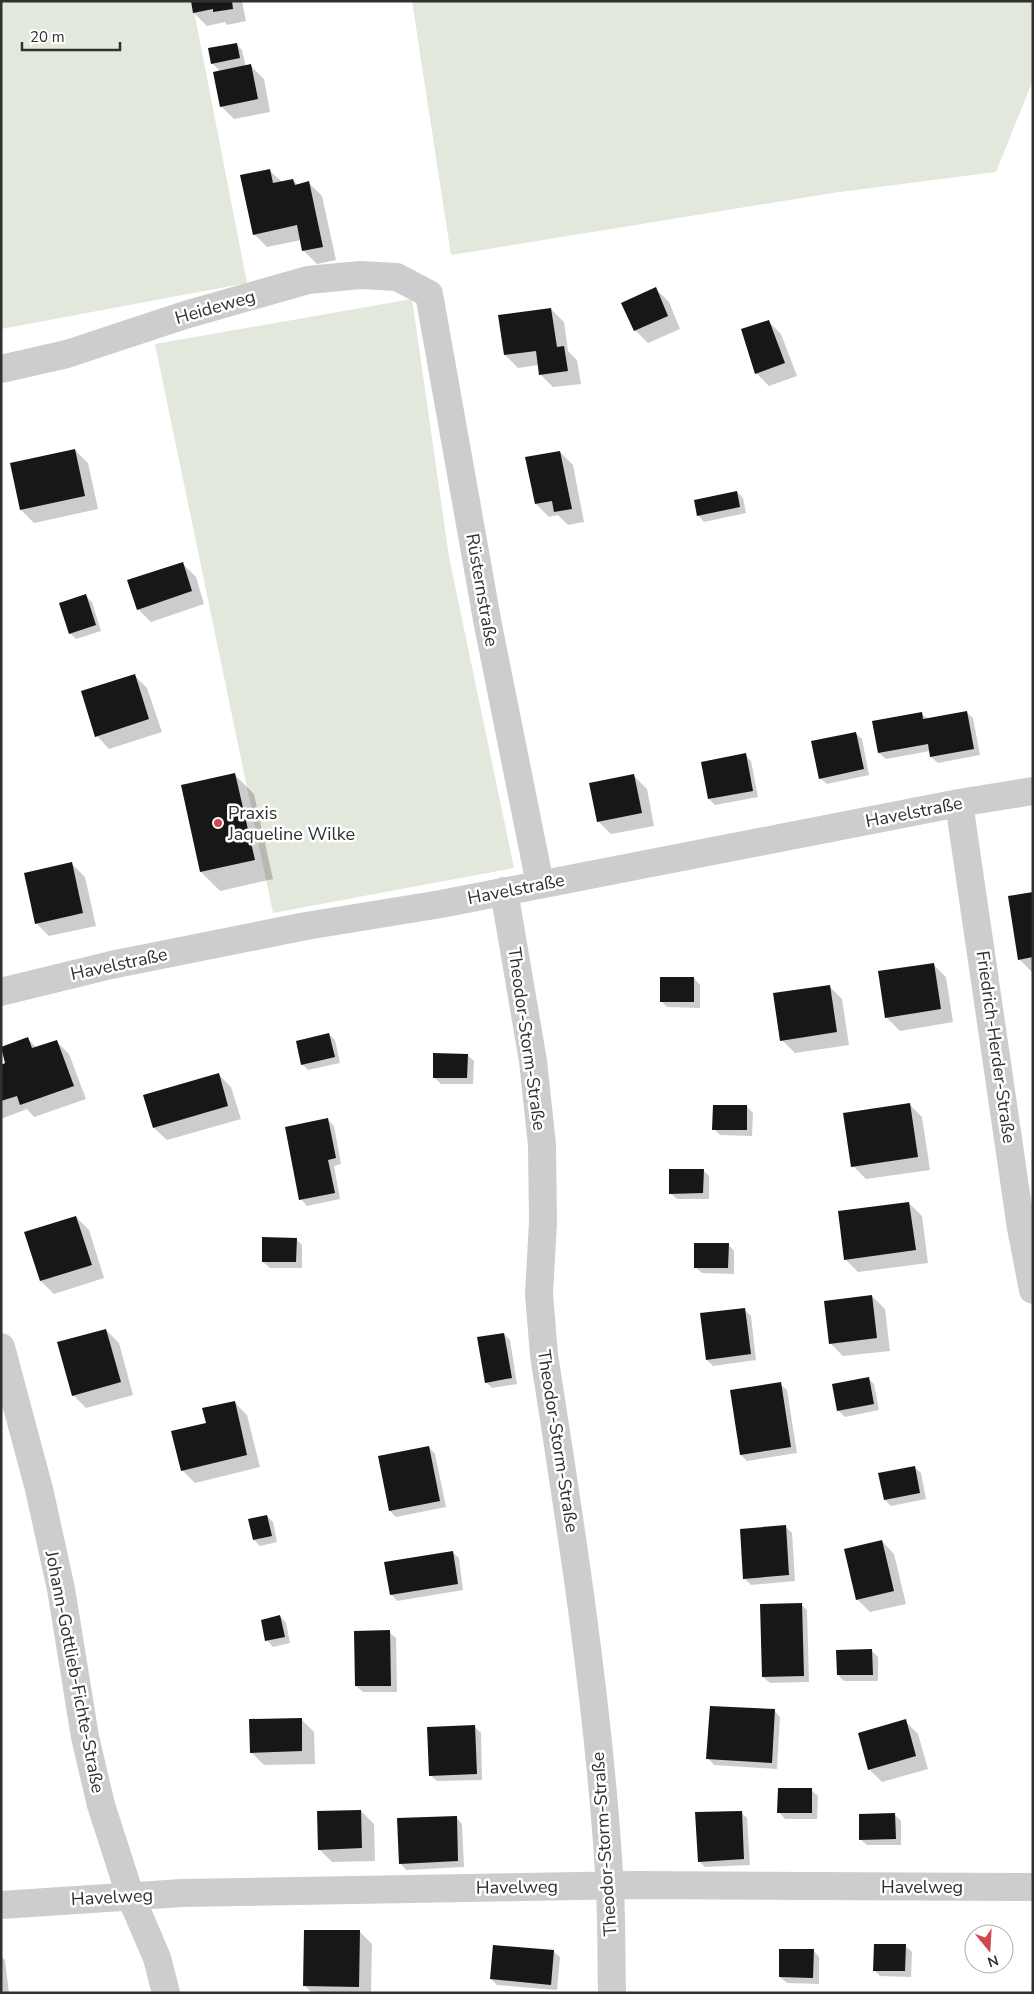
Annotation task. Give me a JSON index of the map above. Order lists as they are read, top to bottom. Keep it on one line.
{"streets":{"street":["Heideweg","Rüsternstraße","Havelstraße","Theodor-Storm-Straße","Friedrich-Herder-Straße","Johann-Gottlieb-Fichte-Straße","Havelweg"]},"crossings":[["Heideweg","Rüsternstraße"],["Rüsternstraße","Havelstraße"],["Havelstraße","Theodor-Storm-Straße"],["Havelstraße","Friedrich-Herder-Straße"],["Theodor-Storm-Straße","Havelweg"],["Johann-Gottlieb-Fichte-Straße","Havelweg"]],"places":["Praxis Jaqueline Wilke"],"scale_bar":"20 m","north":"bottom"}
